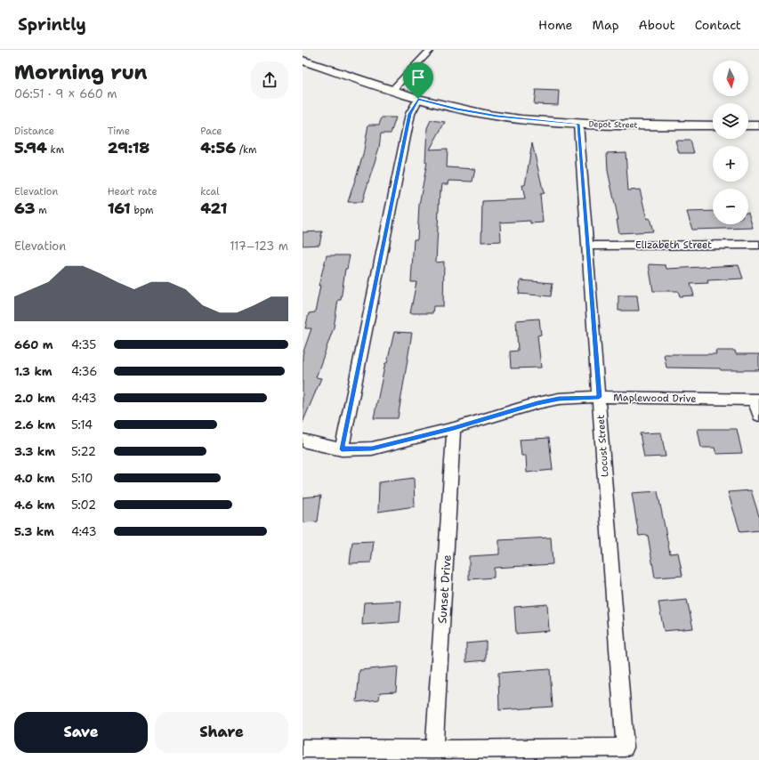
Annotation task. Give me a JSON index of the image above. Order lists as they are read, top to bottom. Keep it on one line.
{"streets":{"main road":["Depot Street"],"street":["Elizabeth Street","Maplewood Drive","Locust Street","Sunset Drive"]},"crossings":[["Depot Street","Locust Street"],["Elizabeth Street","Locust Street"],["Maplewood Drive","Locust Street"],["Maplewood Drive","Sunset Drive"],["Locust Street","Sunset Drive"]],"north":"bottom","page":{"header":"Sprintly","nav":["Home","Map","About","Contact"],"heading":["Morning run","06:51 · 9 × 660 m"],"map_buttons":["+","−"],"stats":[["Distance","5.94 km"],["Time","29:18"],["Pace","4:56 /km"],["Elevation","63 m"],["Heart rate","161 bpm"],["kcal","421"]],"chart":["Elevation","117–123 m"],"list":[{"name":"660 m","note":"4:35"},{"name":"1.3 km","note":"4:36"},{"name":"2.0 km","note":"4:43"},{"name":"2.6 km","note":"5:14"},{"name":"3.3 km","note":"5:22"},{"name":"4.0 km","note":"5:10"},{"name":"4.6 km","note":"5:02"},{"name":"5.3 km","note":"4:43"}],"buttons":["Save","Share"]}}
